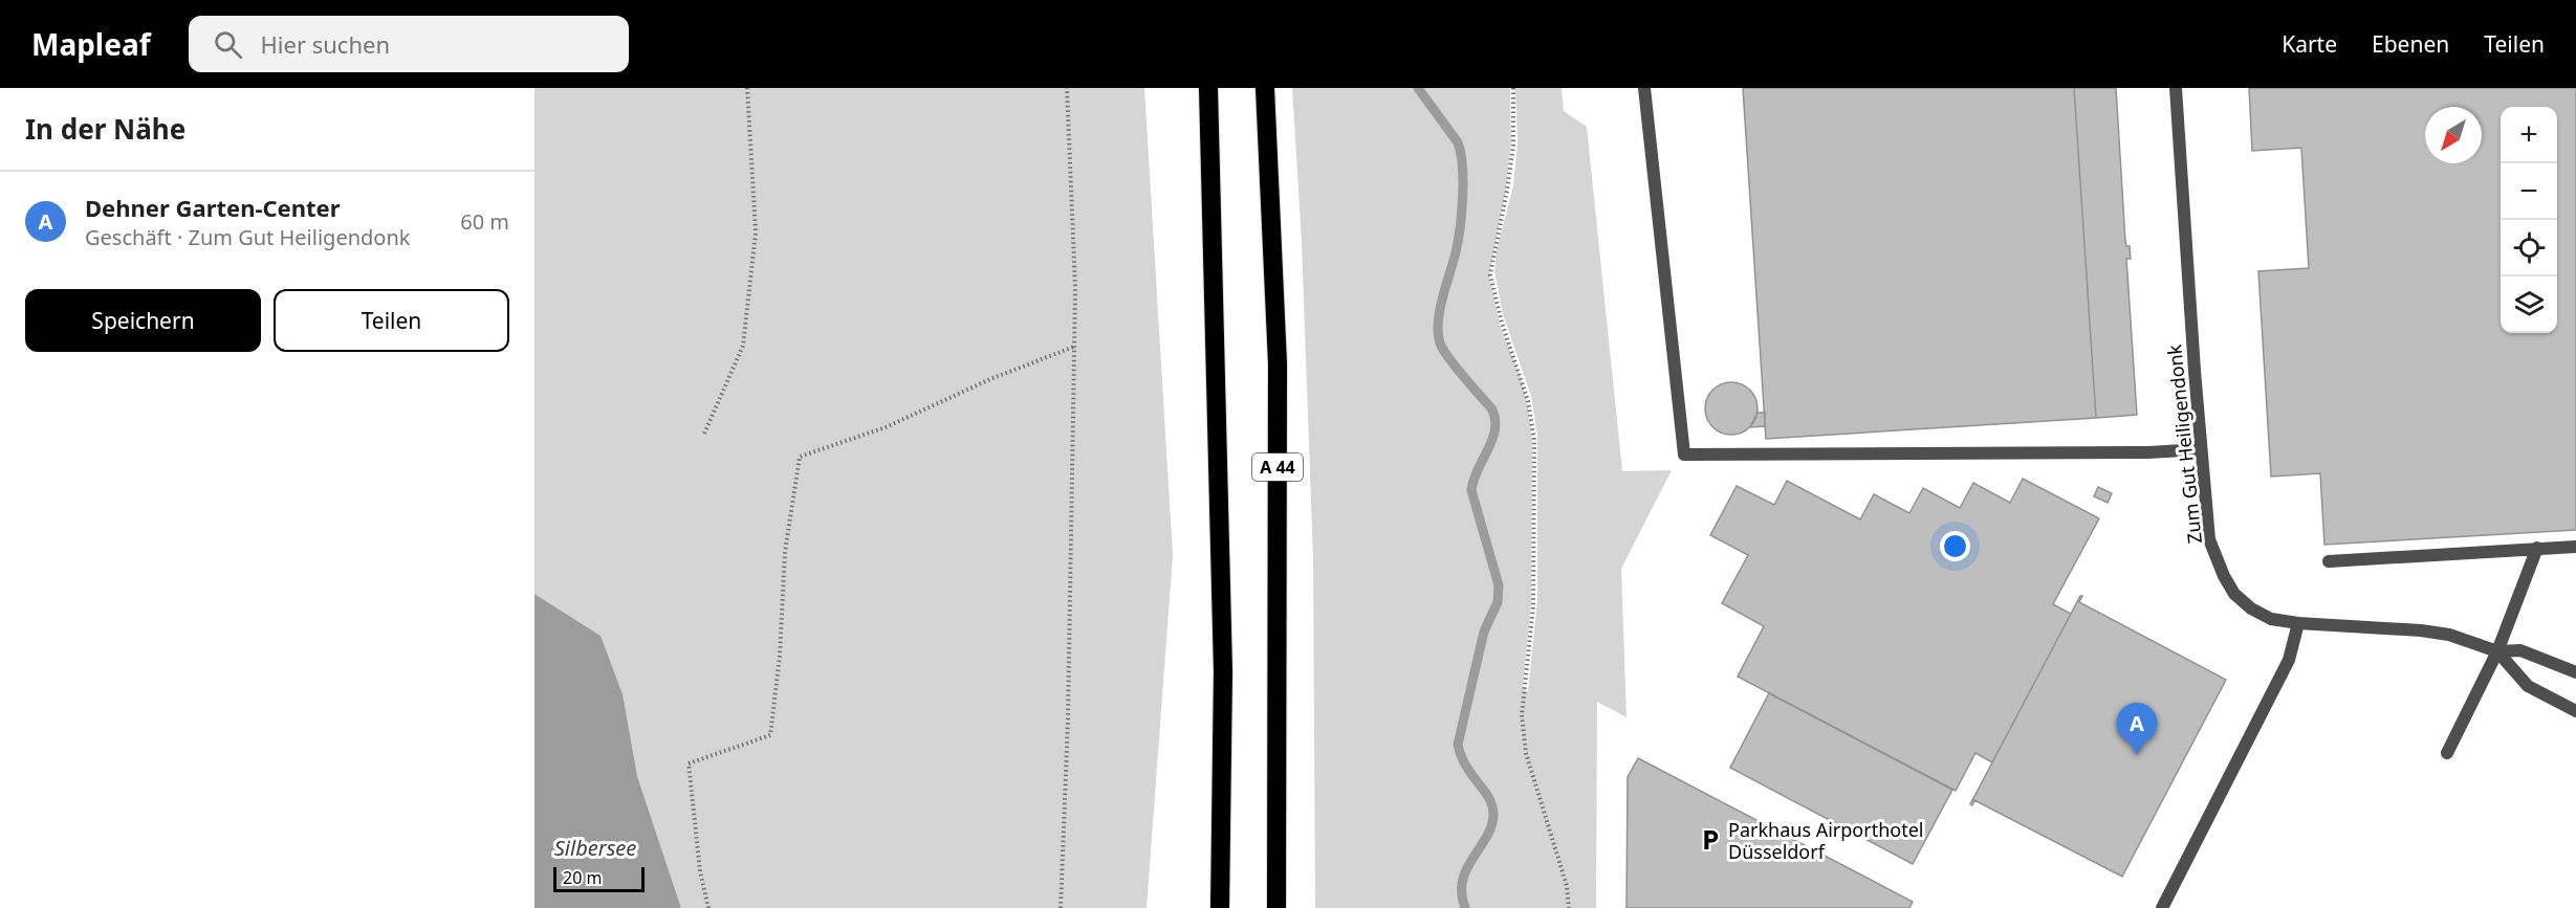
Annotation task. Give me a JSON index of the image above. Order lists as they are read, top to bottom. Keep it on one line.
{"streets":{"highway":["A 44"],"street":["Zum Gut Heiligendonk"]},"water":["Silbersee"],"places":{"parking":["Parkhaus Airporthotel Düsseldorf"]},"scale_bar":"20 m","north":"bottom left","page":{"header":"Mapleaf","search":"Hier suchen","nav":["Karte","Ebenen","Teilen"],"heading":"In der Nähe","map_buttons":["+","−"],"list":[{"mark":"A","name":"Dehner Garten-Center","note":"Geschäft · Zum Gut Heiligendonk","value":"60 m"}],"buttons":["Speichern","Teilen"],"pins":"A","scale":"20 m"}}
